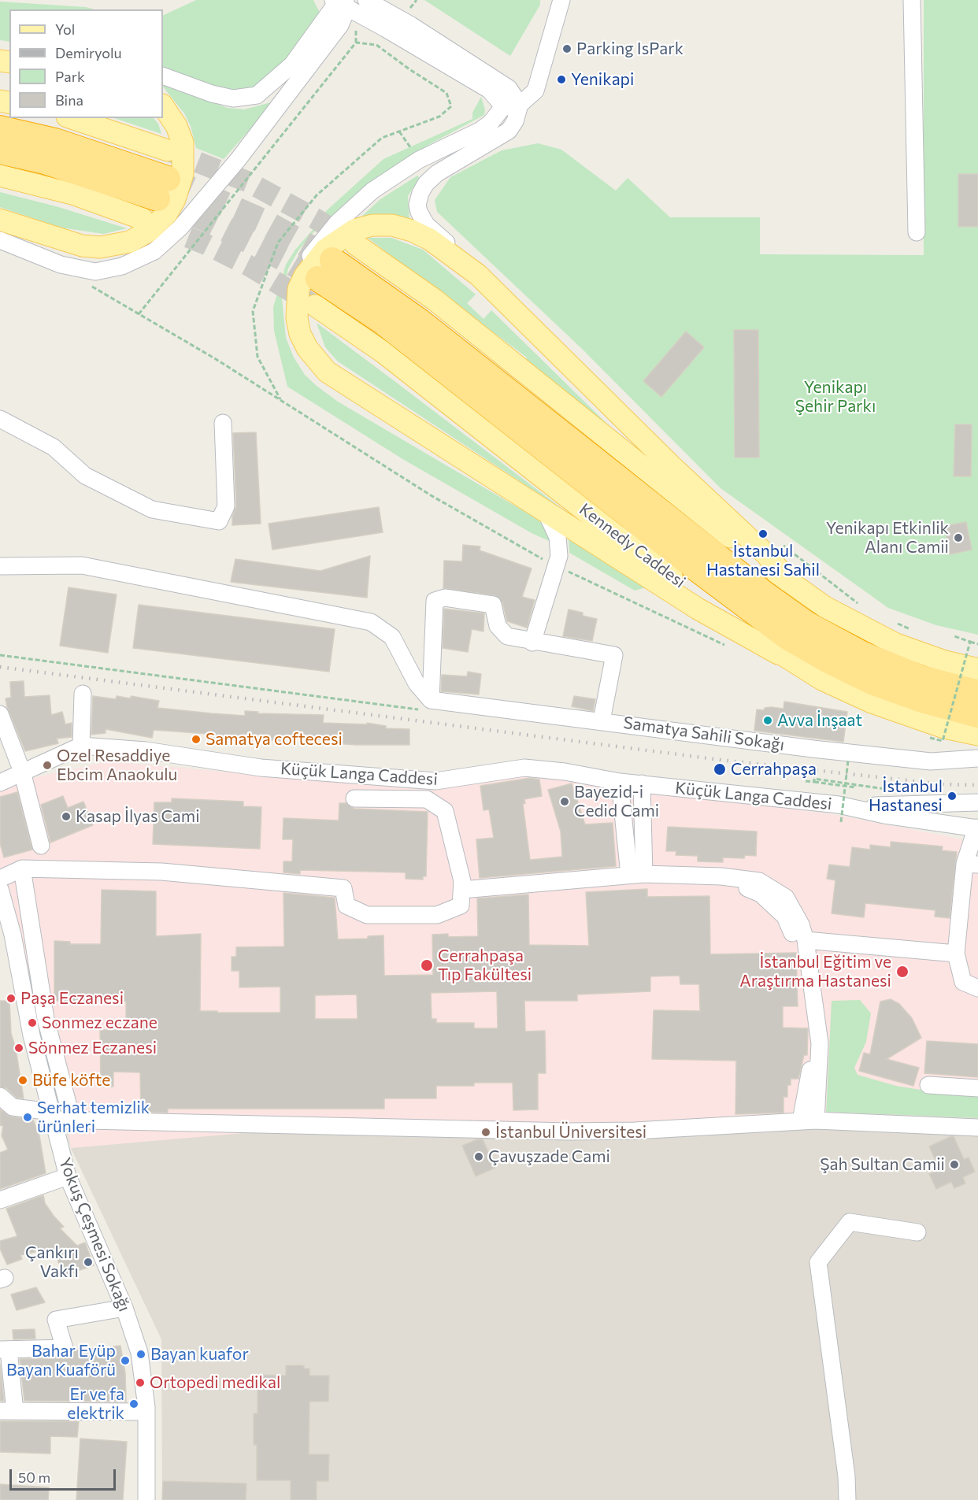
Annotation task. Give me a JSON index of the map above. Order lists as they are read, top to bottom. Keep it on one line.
{"streets":{"main road":["Kennedy Caddesi"],"street":["Samatya Sahili Sokağı","Küçük Langa Caddesi","Yokuş Çeşmesi Sokağı"]},"parks":["Yenikapı Şehir Parkı"],"places":["Parking IsPark","Yenikapi","İstanbul Hastanesi Sahil","Yenikapı Etkinlik Alanı Camii","Avva İnşaat","Samatya coftecesi","Ozel Resaddiye Ebcim Anaokulu","Cerrahpaşa","İstanbul Hastanesi","Bayezid-i Cedid Cami","Kasap İlyas Cami","Cerrahpaşa Tıp Fakültesi","İstanbul Eğitim ve Araştırma Hastanesi","Paşa Eczanesi","Sonmez eczane","Sönmez Eczanesi","Büfe köfte","Serhat temizlik ürünleri","İstanbul Üniversitesi","Çavuşzade Cami","Şah Sultan Camii","Çankırı Vakfı","Bayan kuafor","Bahar Eyüp Bayan Kuaförü","Ortopedi medikal","Er ve fa elektrik"],"legend":["Yol","Demiryolu","Park","Bina"],"scale_bar":"50 m"}
